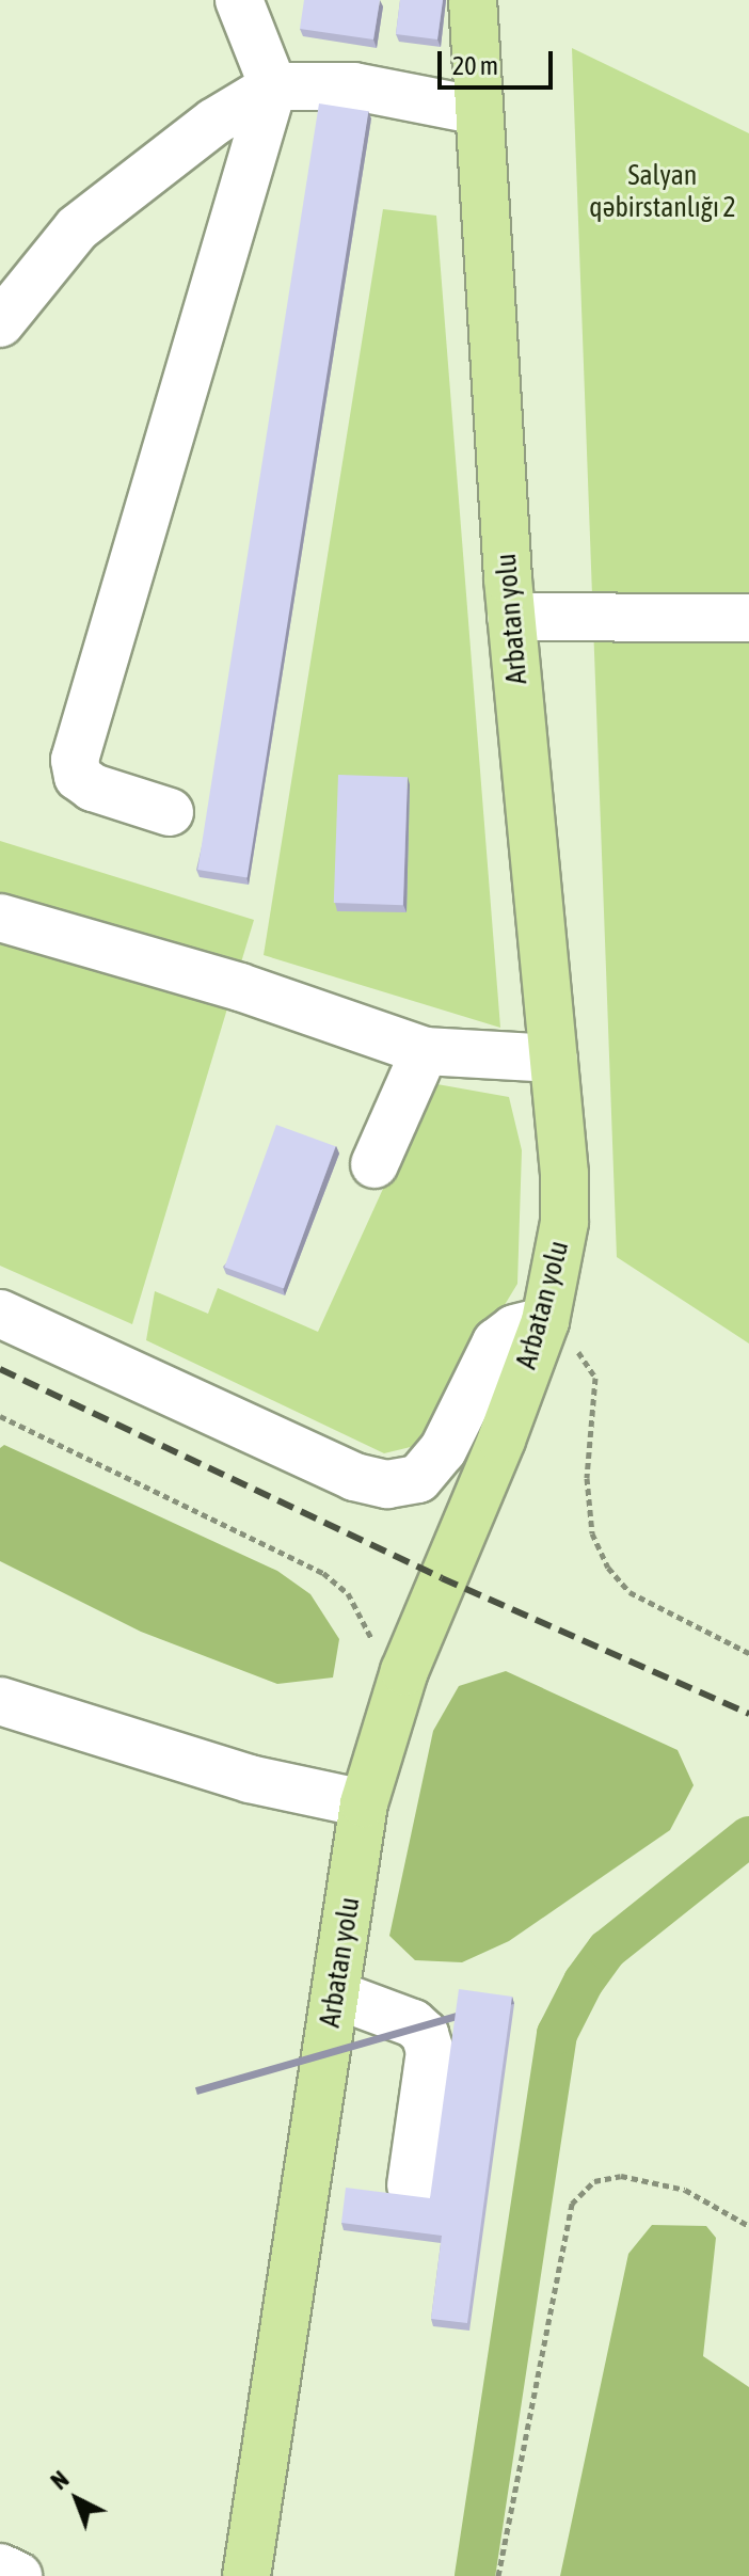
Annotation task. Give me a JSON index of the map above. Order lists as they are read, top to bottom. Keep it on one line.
{"streets":{"main road":["Arbatan yolu"]},"parks":["Salyan qəbirstanlığı 2"],"scale_bar":"20 m","north":"top left"}
